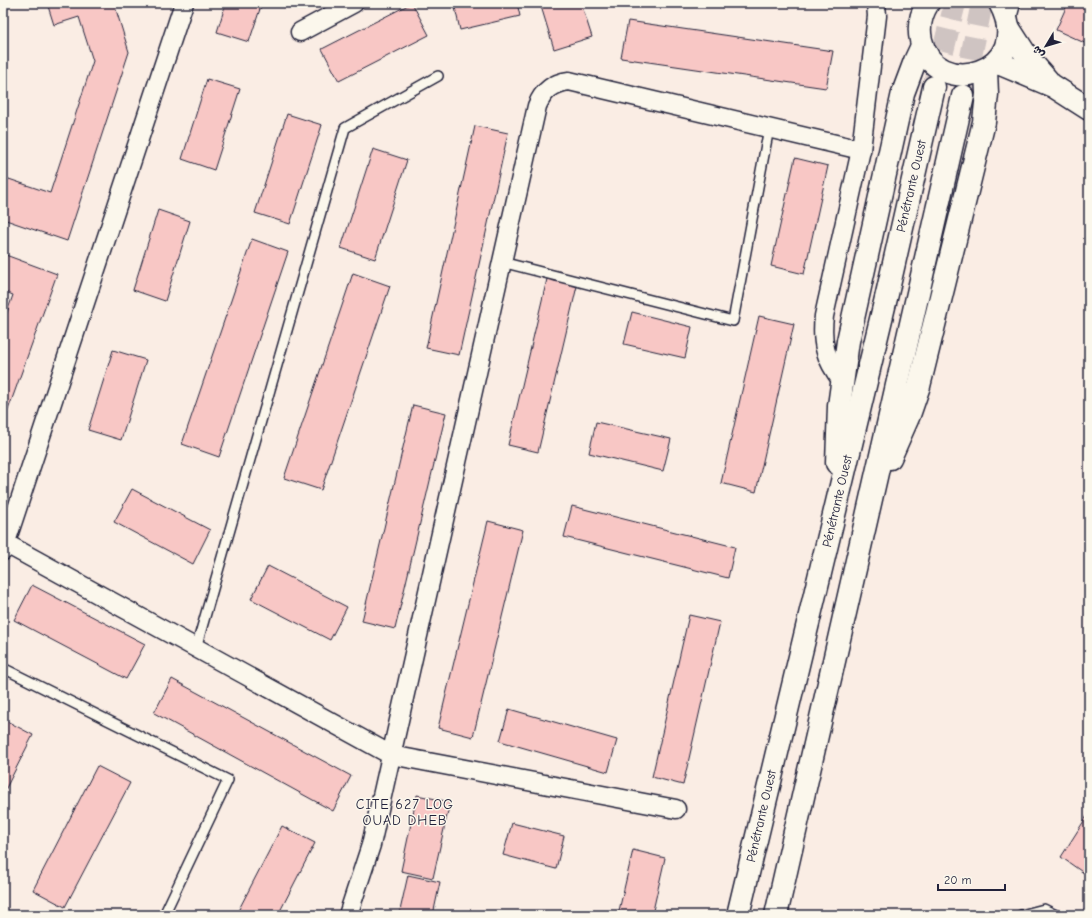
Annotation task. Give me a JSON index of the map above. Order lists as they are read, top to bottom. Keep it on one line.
{"streets":{"main road":["Pénétrante Ouest"]},"districts":["CITE 627 LOG OUAD DHEB"],"scale_bar":"20 m","north":"bottom left"}
